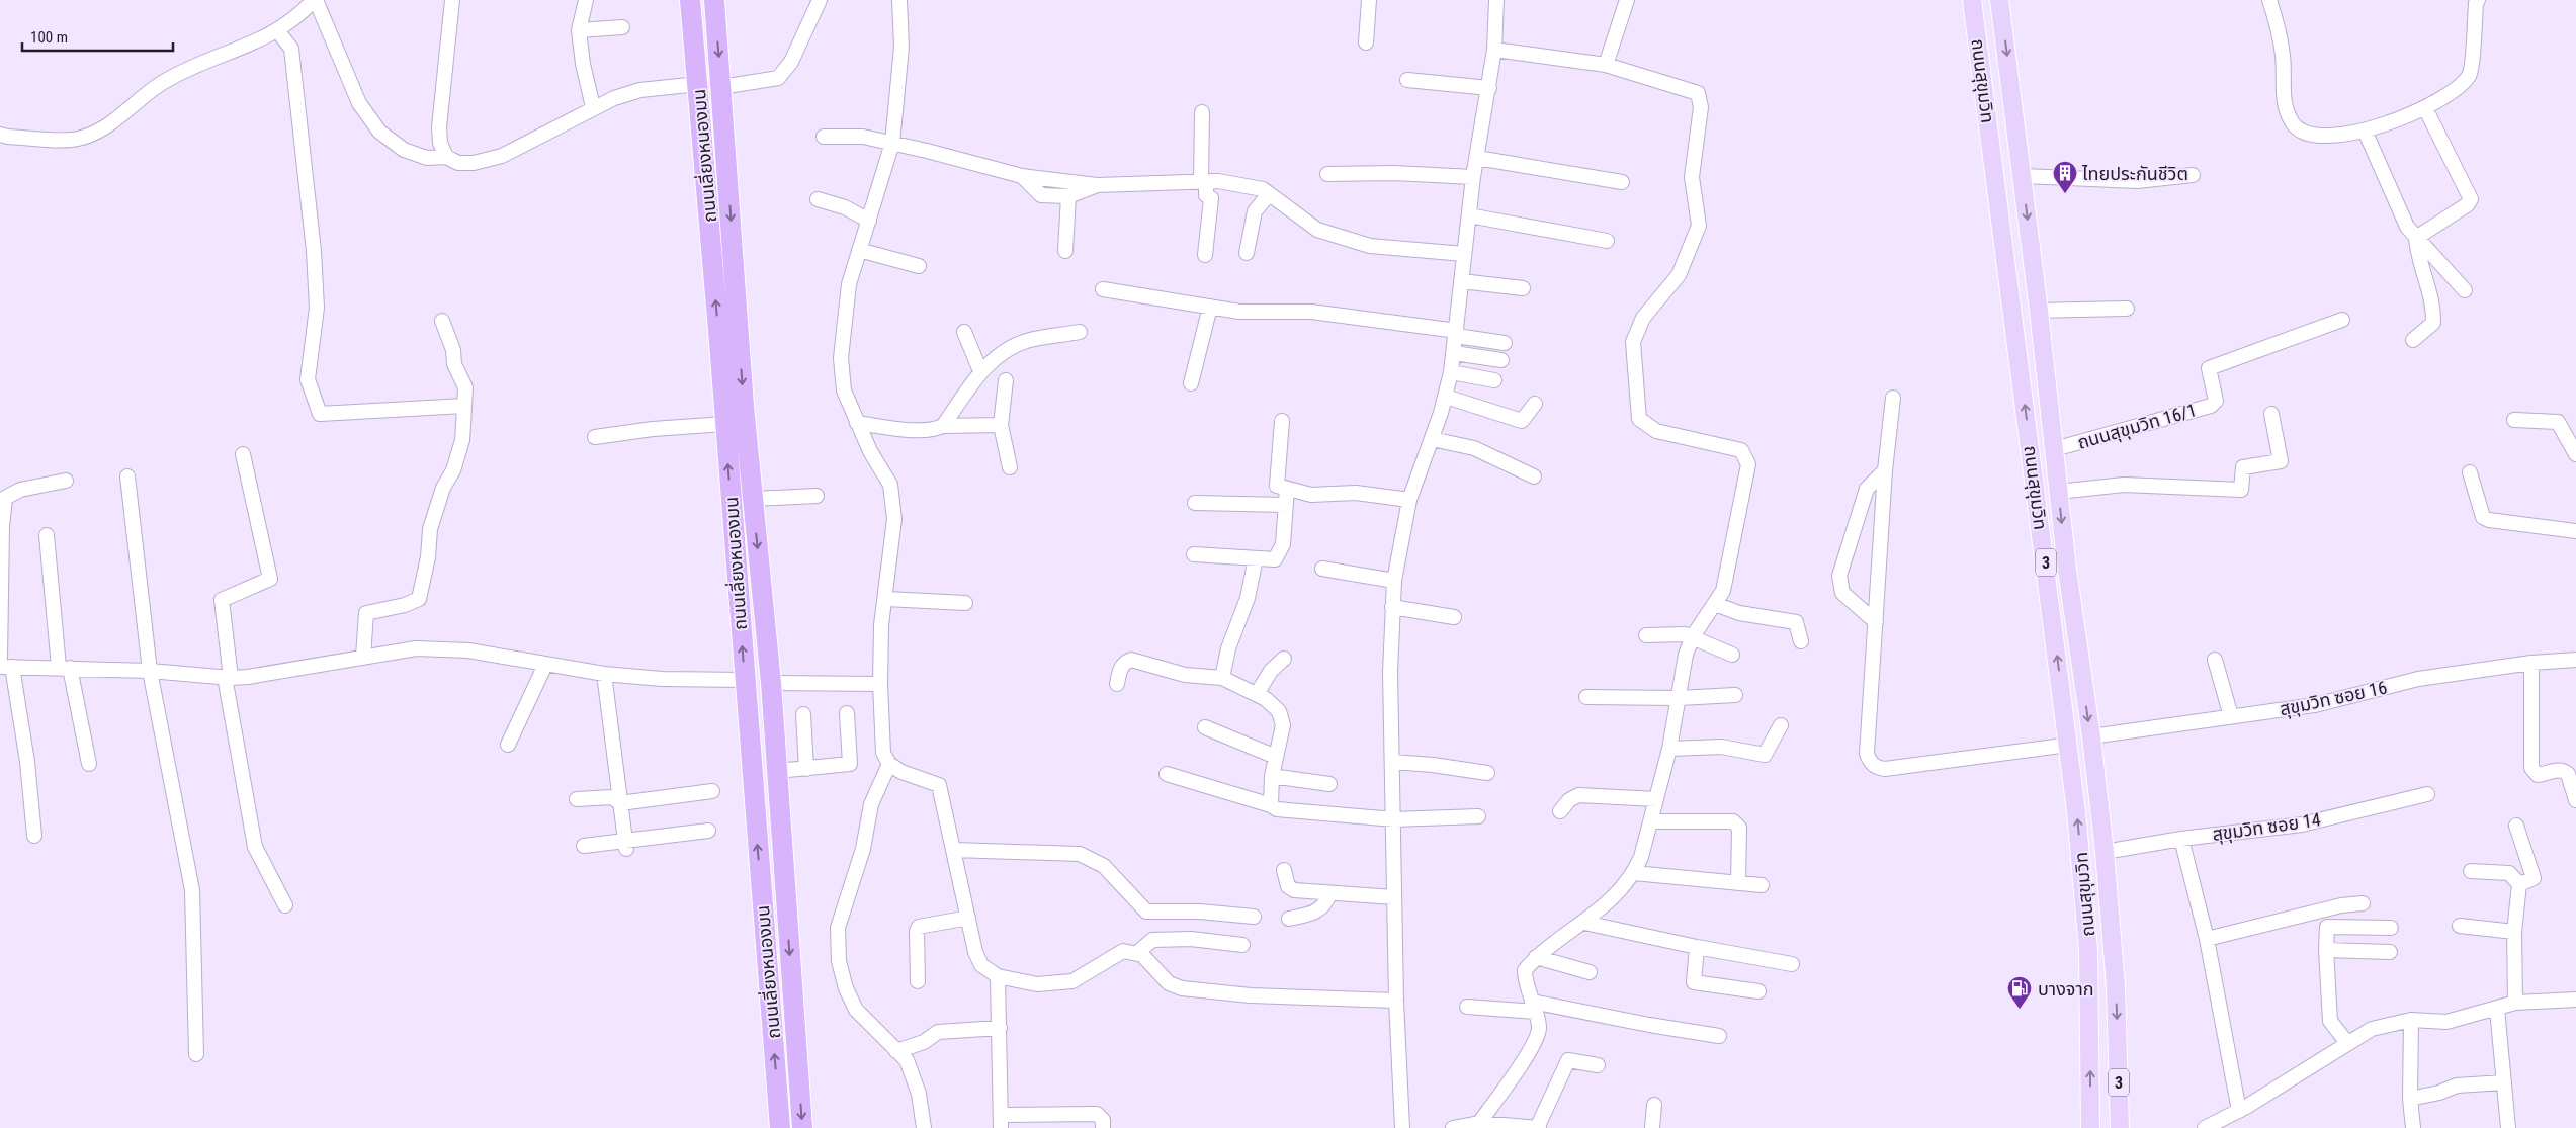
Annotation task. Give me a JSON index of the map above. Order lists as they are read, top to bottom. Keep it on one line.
{"streets":{"highway":["ถนนเลี่ยงหนองมน"],"main road":["ถนนสุขุมวิท","3"],"street":["ถนนสุขุมวิท 16/1","สุขุมวิท ซอย 16","สุขุมวิท ซอย 14"]},"crossings":[["ถนนสุขุมวิท","ถนนสุขุมวิท 16/1"],["ถนนสุขุมวิท","สุขุมวิท ซอย 16"],["ถนนสุขุมวิท","สุขุมวิท ซอย 14"]],"places":{"building":["ไทยประกันชีวิต"],"fuel station":["บางจาก"]},"scale_bar":"100 m"}
